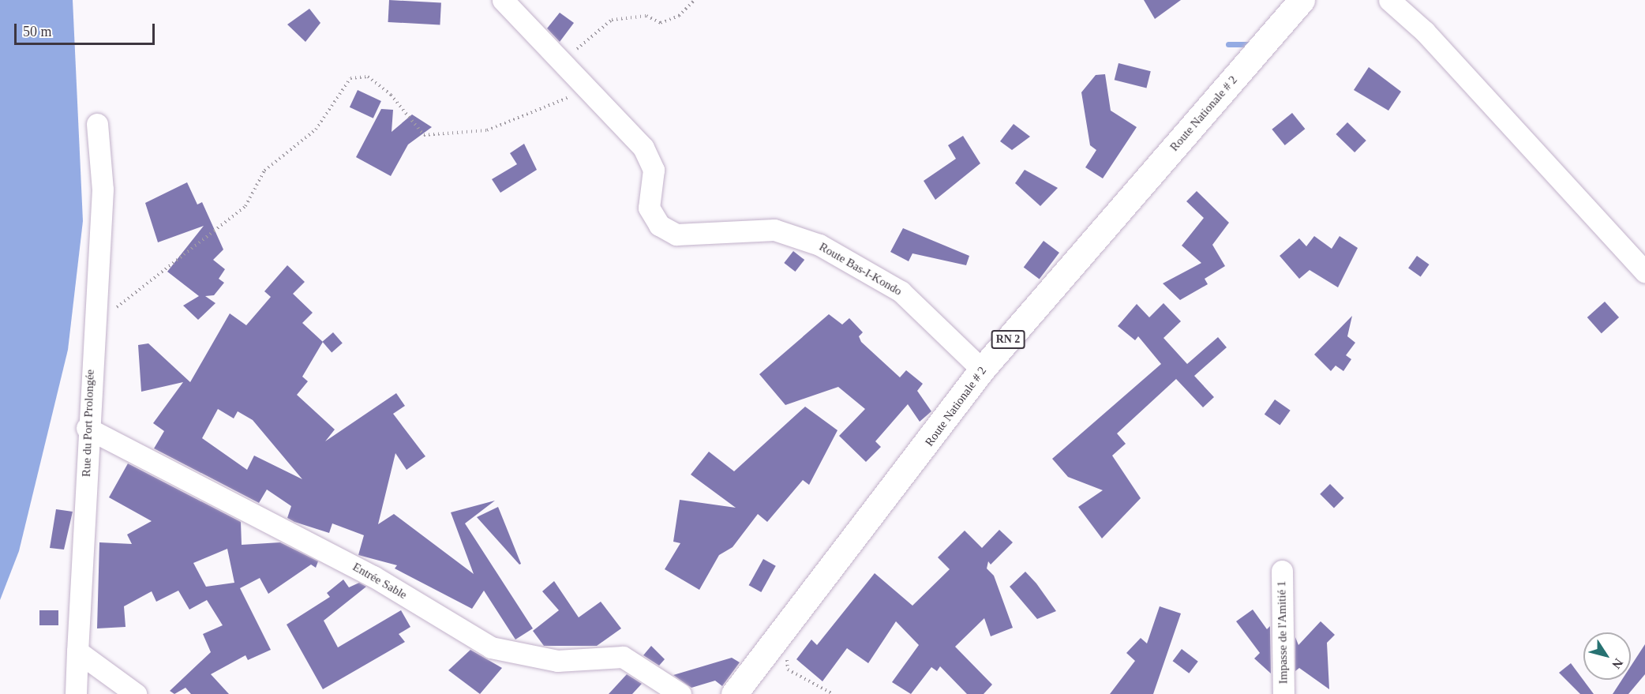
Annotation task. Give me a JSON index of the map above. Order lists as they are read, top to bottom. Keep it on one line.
{"streets":{"main road":["Route Nationale # 2","RN 2"],"street":["Route Bas-I-Kondo","Rue du Port Prolongée","Entrée Sable","Impasse de l'Amitié 1"]},"crossings":[["Route Nationale # 2","Route Bas-I-Kondo"],["Rue du Port Prolongée","Entrée Sable"]],"scale_bar":"50 m","north":"bottom right"}
